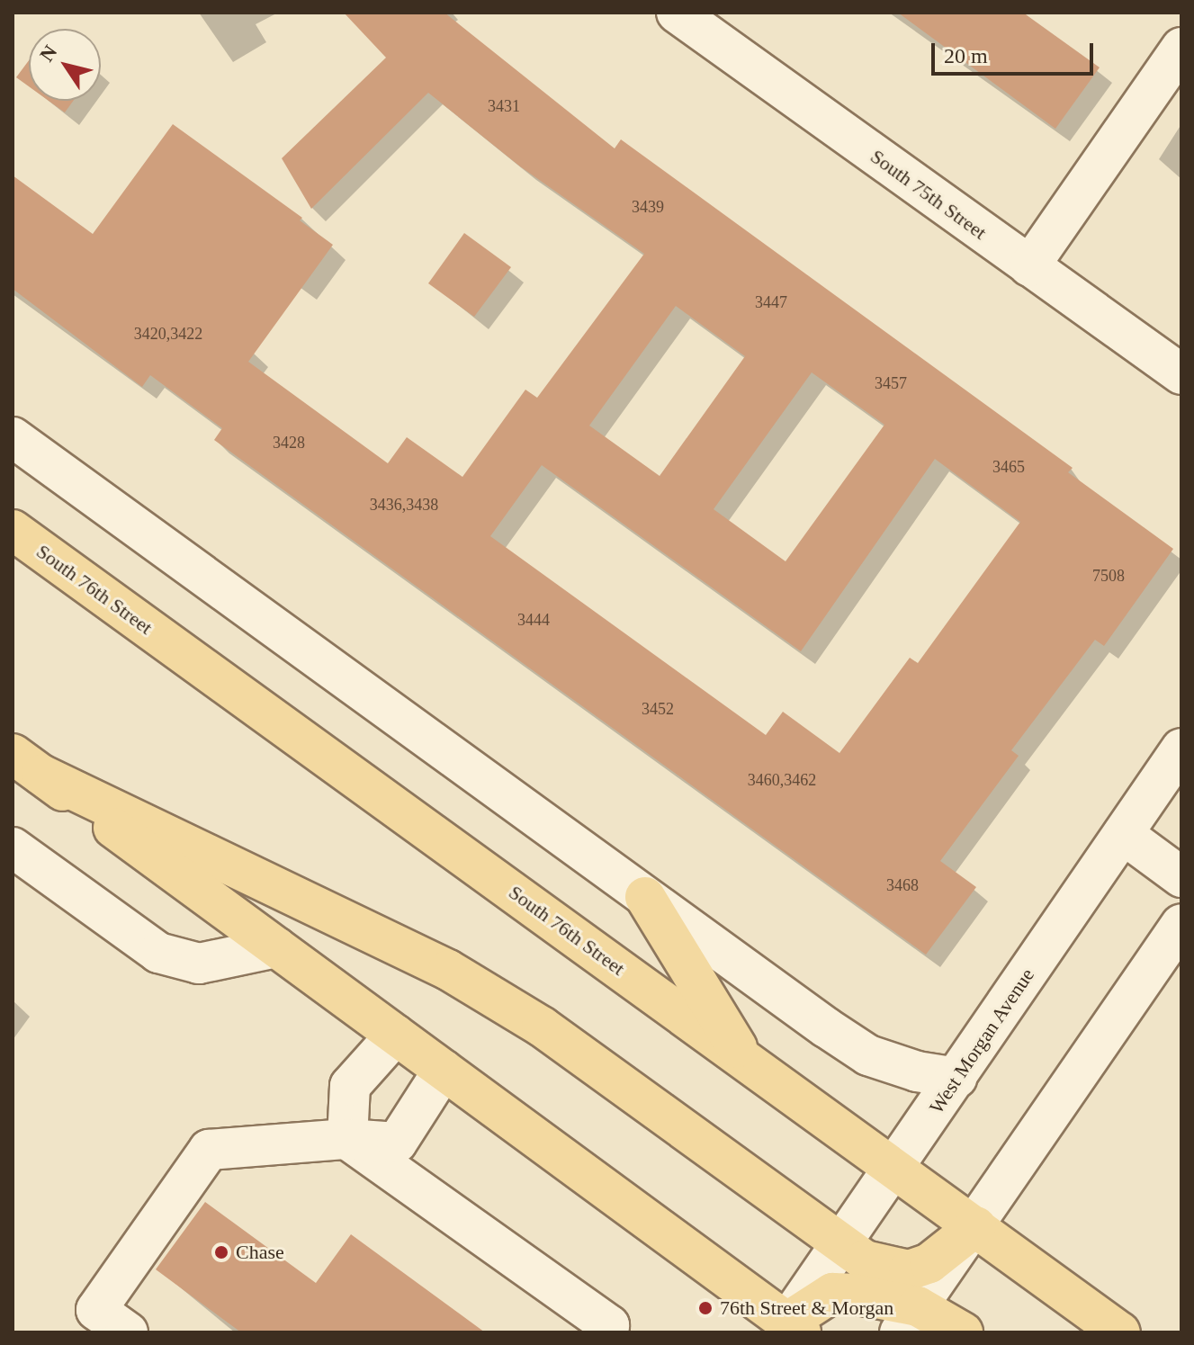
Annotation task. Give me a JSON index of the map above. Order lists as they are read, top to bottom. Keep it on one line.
{"streets":{"main road":["South 76th Street"],"street":["South 75th Street","West Morgan Avenue"]},"crossings":[["South 76th Street","West Morgan Avenue"]],"places":["Chase","76th Street & Morgan"],"house_numbers":["3431","3439","3447","3420,3422","3457","3428","3465","3436,3438","7508","3444","3452","3460,3462","3468"],"scale_bar":"20 m","north":"top left"}
